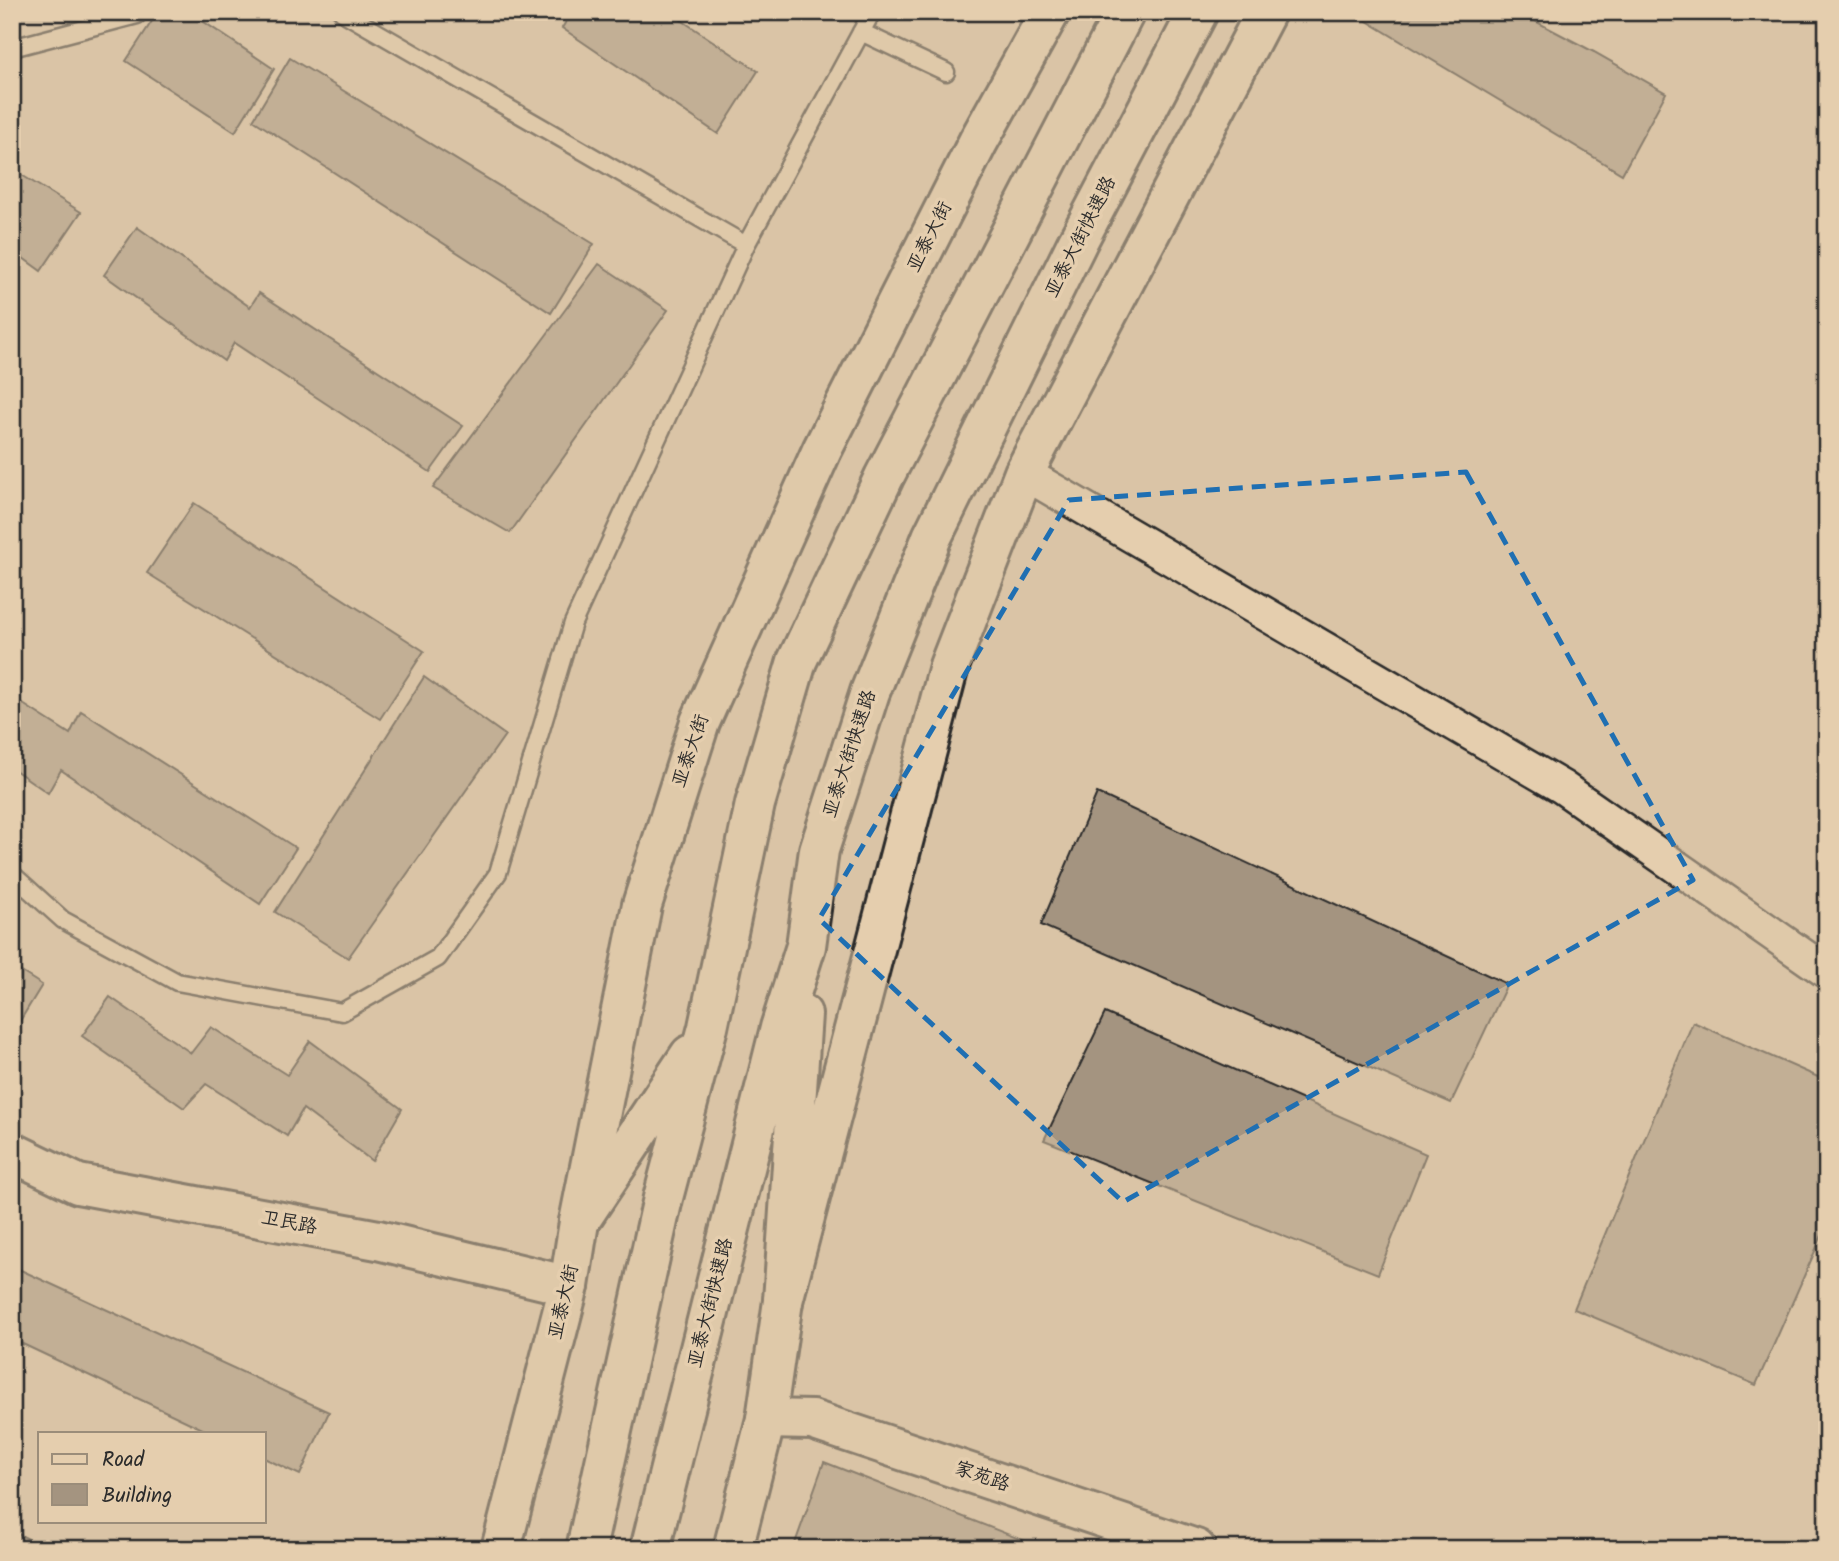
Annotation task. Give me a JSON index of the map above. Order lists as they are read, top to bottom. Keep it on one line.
{"streets":{"main road":["亚泰大街","亚泰大街快速路","卫民路","家苑路"]},"crossings":[["亚泰大街","卫民路"]],"legend":["Road","Building"]}
